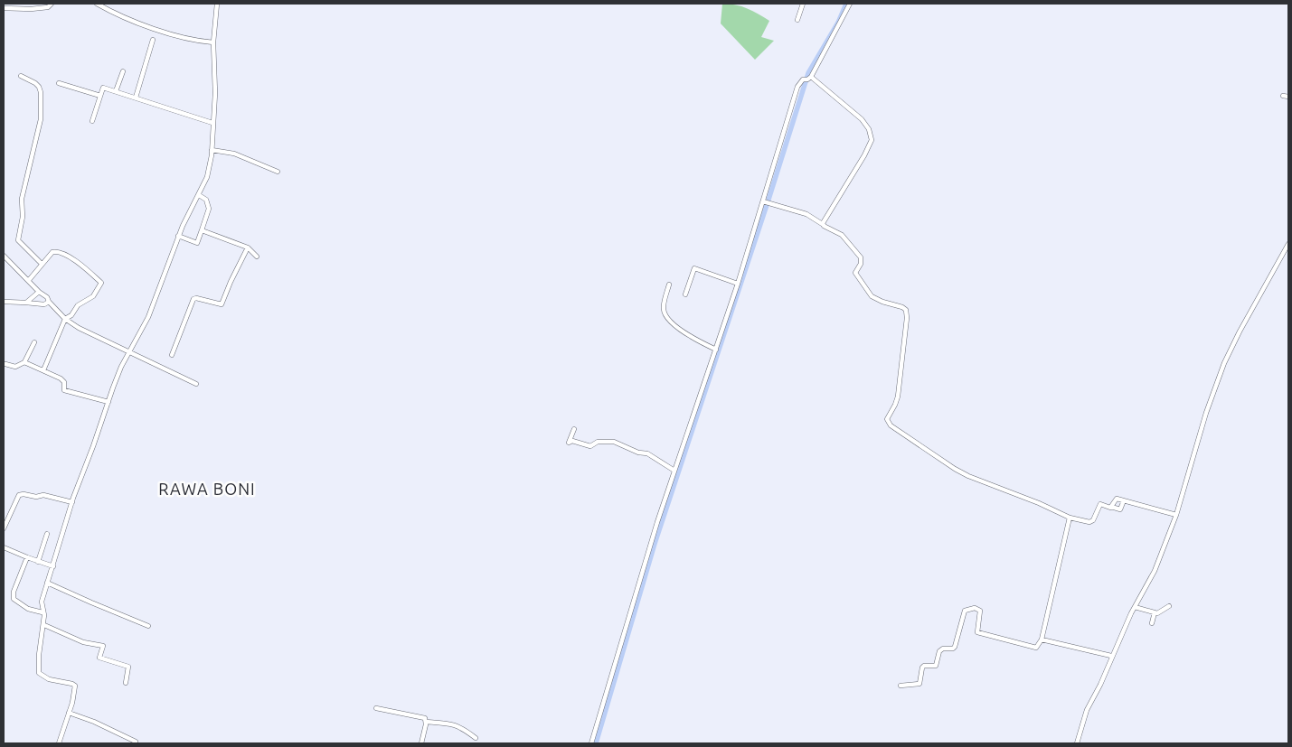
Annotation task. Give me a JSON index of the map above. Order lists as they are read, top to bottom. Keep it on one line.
{"districts":["RAWA BONI"]}
